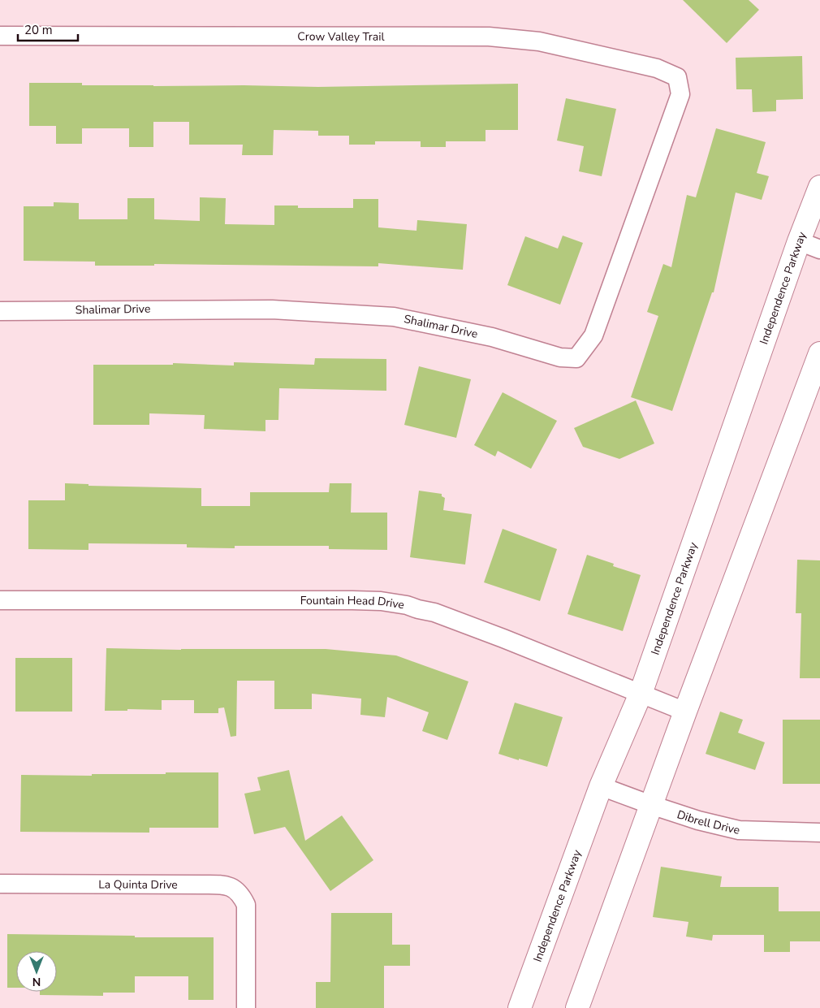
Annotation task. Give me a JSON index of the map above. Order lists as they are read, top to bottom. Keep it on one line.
{"streets":{"main road":["Independence Parkway"],"street":["Crow Valley Trail","Shalimar Drive","Fountain Head Drive","Dibrell Drive","La Quinta Drive"]},"crossings":[["Crow Valley Trail","Shalimar Drive"],["Independence Parkway","Fountain Head Drive"],["Independence Parkway","Dibrell Drive"]],"scale_bar":"20 m","north":"bottom"}
